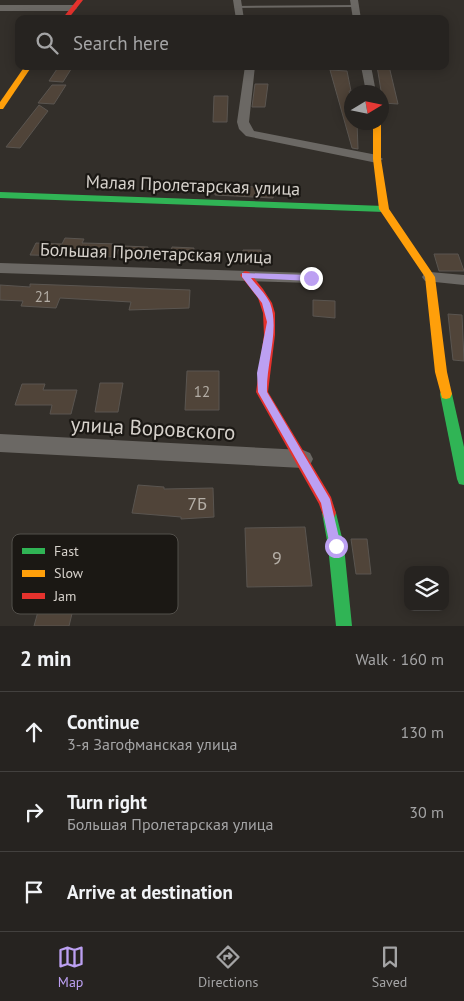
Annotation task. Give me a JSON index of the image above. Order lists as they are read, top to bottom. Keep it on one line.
{"streets":{"street":["Малая Пролетарская улица","Большая Пролетарская улица","улица Воровского"]},"house_numbers":["21","12","7Б","9"],"legend":["Fast","Slow","Jam"],"north":"right","page":{"search":"Search here","heading":["2 min","Walk · 160 m"],"list":[["Continue","3-я Загофманская улица","130 m"],["Turn right","Большая Пролетарская улица","30 m"],"Arrive at destination"],"nav":["Map","Directions","Saved"]}}
